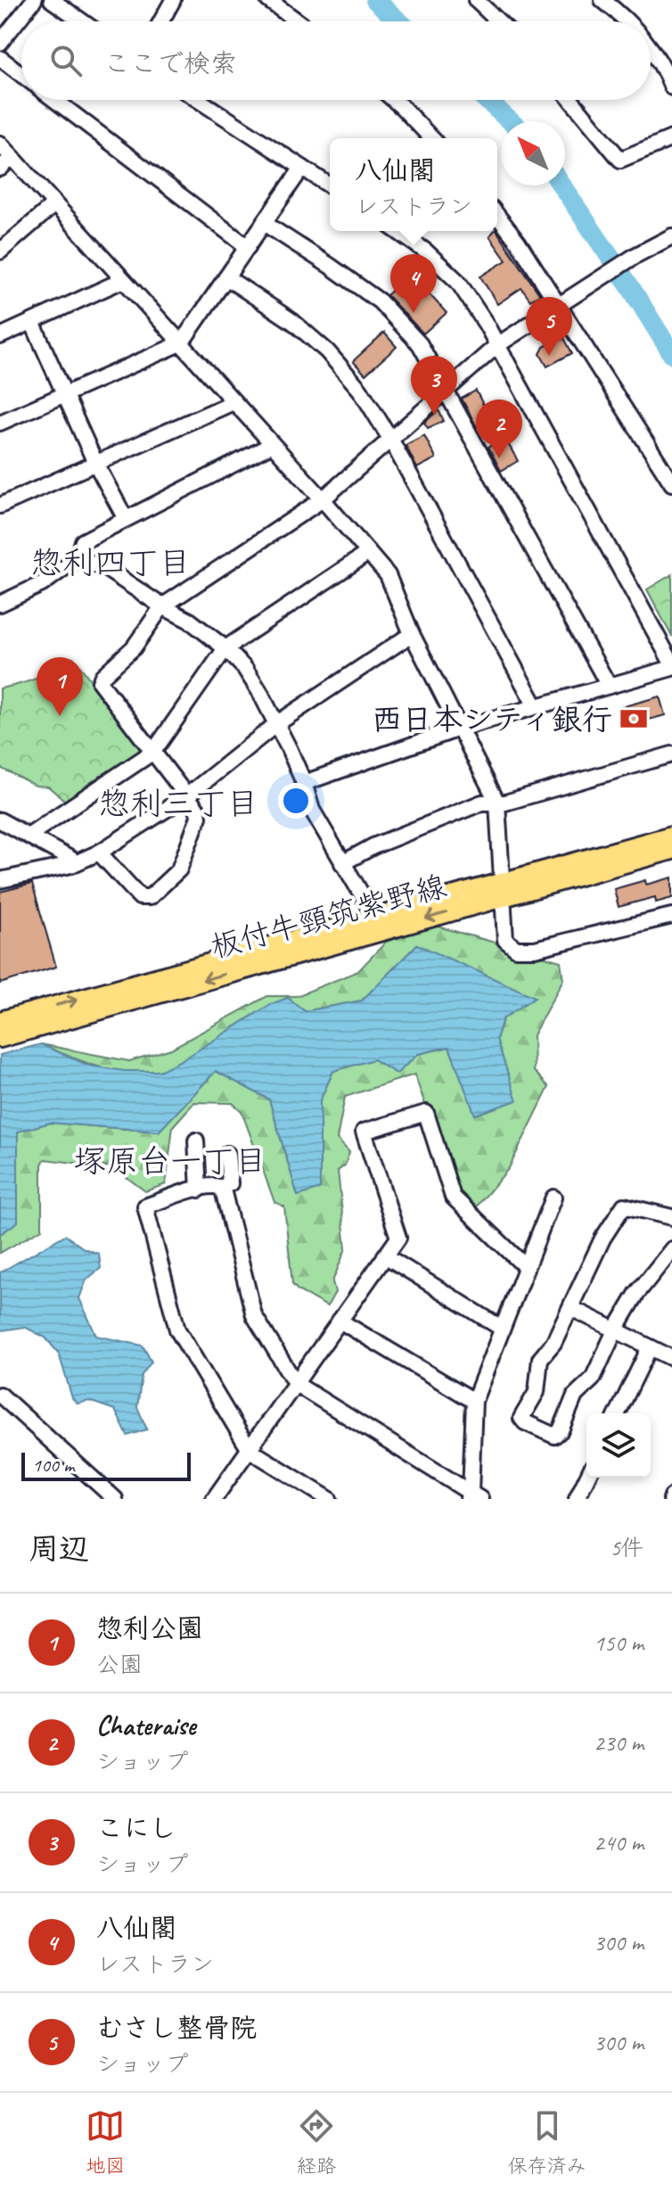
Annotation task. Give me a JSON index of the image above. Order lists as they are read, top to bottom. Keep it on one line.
{"streets":{"main road":["板付牛頸筑紫野線"]},"districts":["惣利四丁目","惣利三丁目","塚原台一丁目"],"places":{"bank":["西日本シティ銀行"]},"scale_bar":"100 m","north":"top left","page":{"search":"ここで検索","popup":["八仙閣","レストラン"],"pins":["4","5","3","2","1"],"scale":"100 m","heading":["周辺","5件"],"list":[{"mark":"1","name":"惣利公園","note":"公園","value":"150 m"},{"mark":"2","name":"Chateraise","note":"ショップ","value":"230 m"},{"mark":"3","name":"こにし","note":"ショップ","value":"240 m"},{"mark":"4","name":"八仙閣","note":"レストラン","value":"300 m"},{"mark":"5","name":"むさし整骨院","note":"ショップ","value":"300 m"}],"nav":["地図","経路","保存済み"]}}
